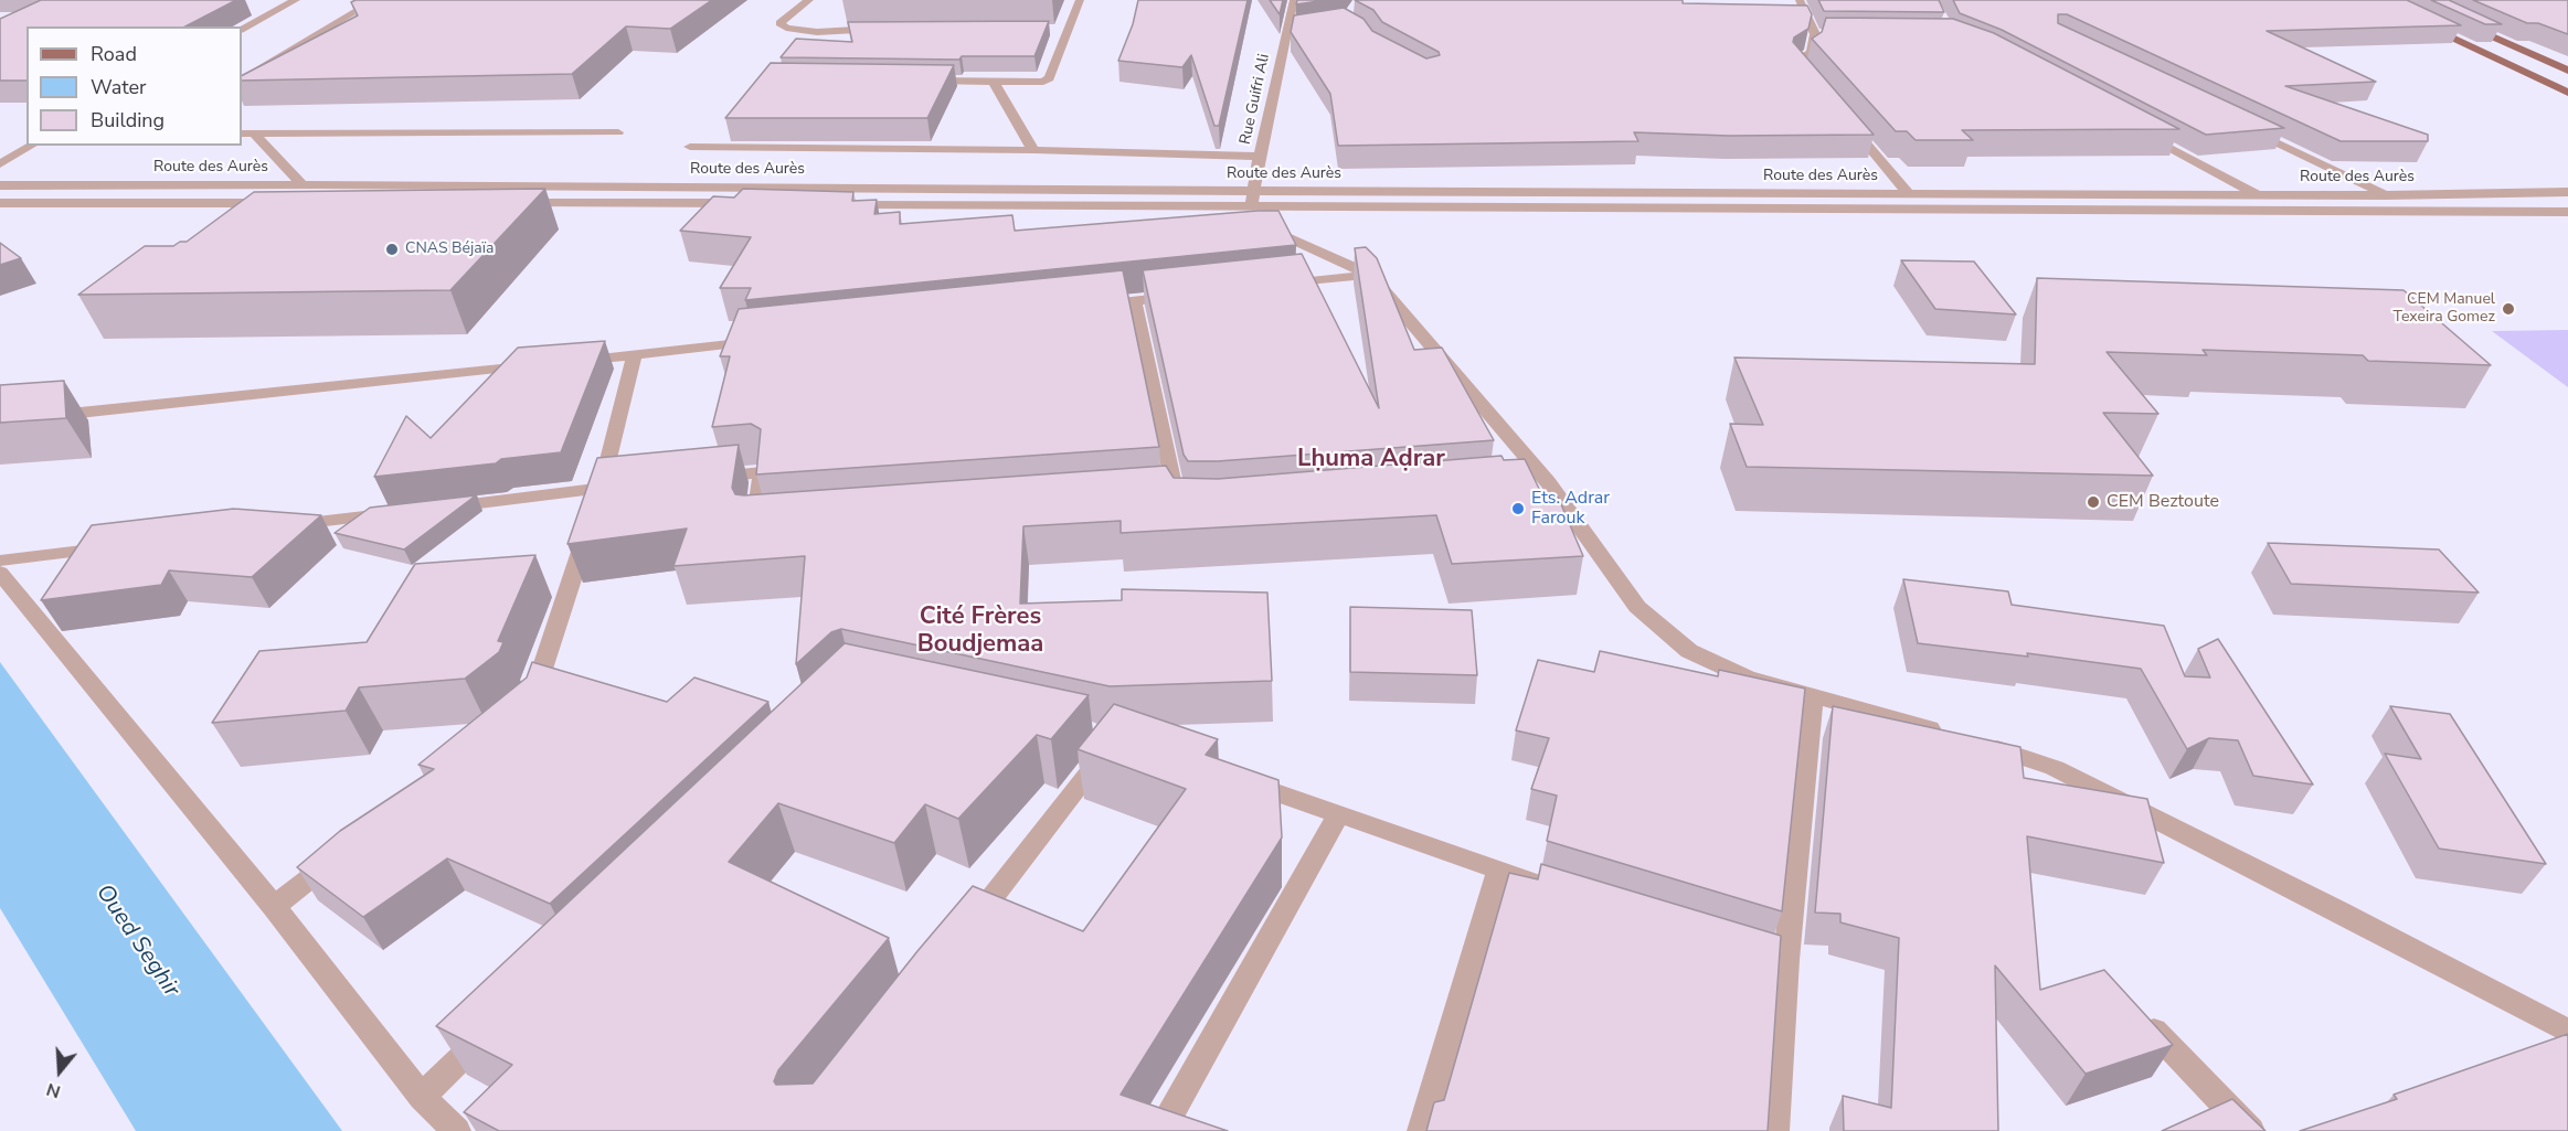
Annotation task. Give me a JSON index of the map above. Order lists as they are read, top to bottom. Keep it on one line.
{"streets":{"street":["Rue Guifri Ali","Route des Aurès"]},"crossings":[["Rue Guifri Ali","Route des Aurès"]],"districts":["Lḥuma Aḍrar","Cité Frères Boudjemaa"],"water":["Oued Seghir"],"places":["CNAS Béjaïa","CEM Manuel Texeira Gomez","CEM Beztoute","Ets. Adrar Farouk"],"legend":["Road","Water","Building"],"north":"bottom"}
